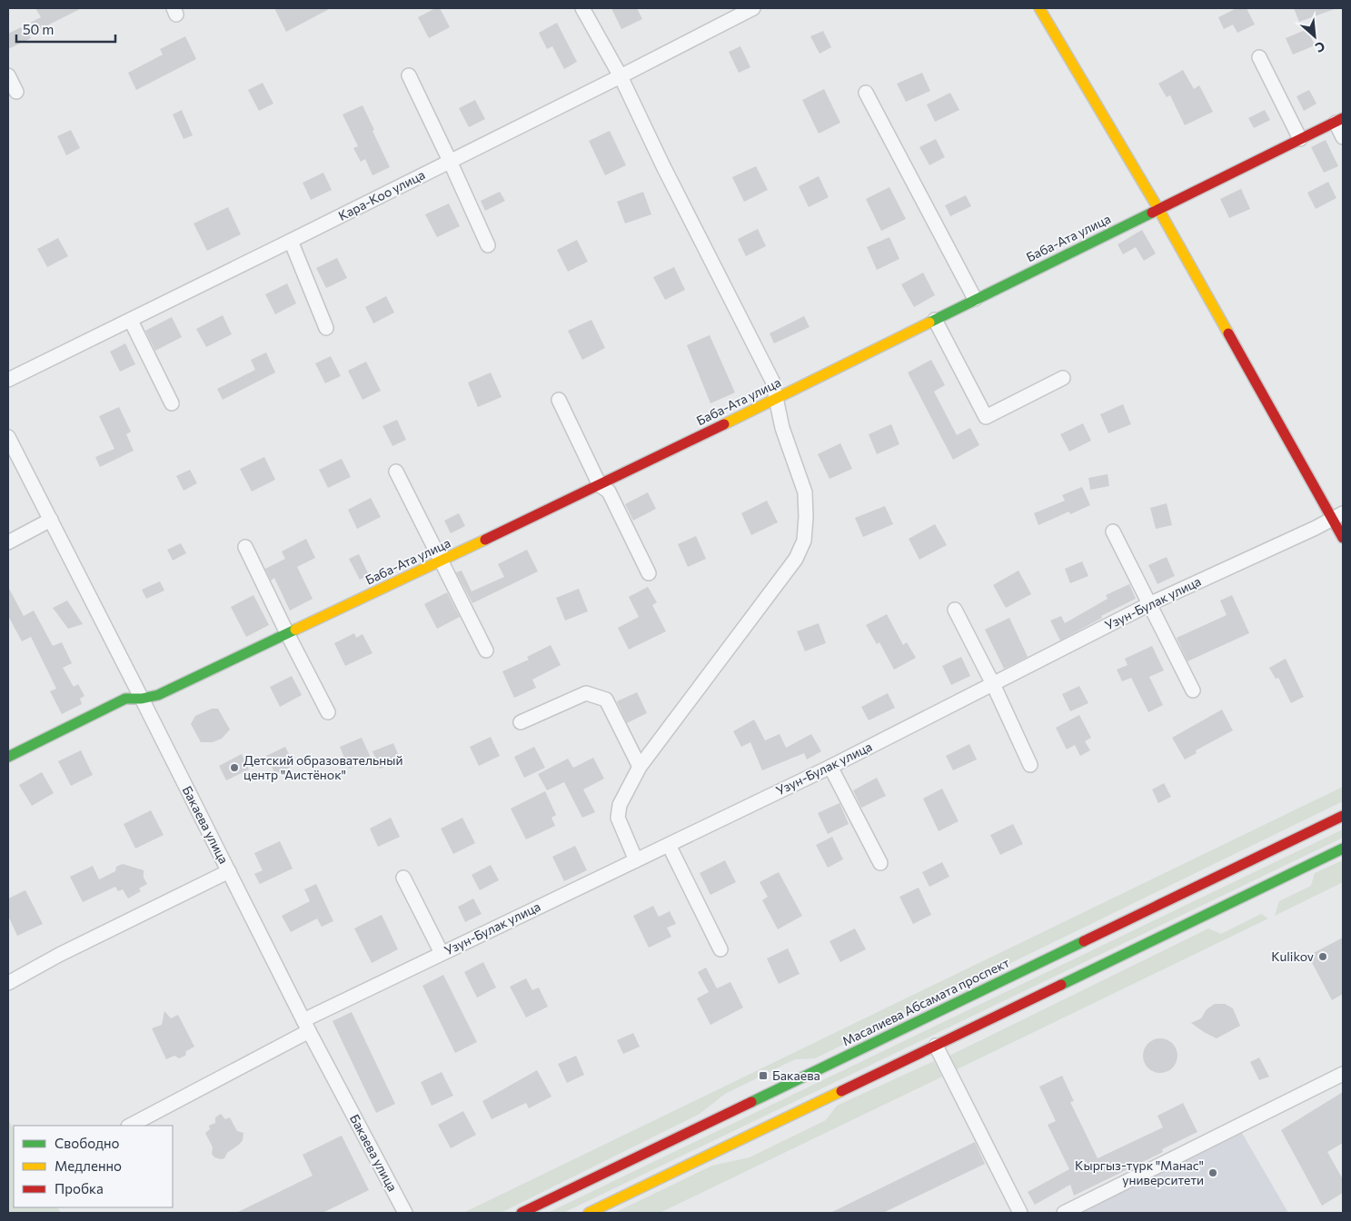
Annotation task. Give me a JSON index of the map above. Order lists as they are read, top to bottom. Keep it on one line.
{"streets":{"street":["Кара-Коо улица","Баба-Ата улица","Узун-Булак улица","Бакаева улица","Масалиева Абсамата проспект"]},"crossings":[["Баба-Ата улица","Бакаева улица"],["Узун-Булак улица","Бакаева улица"]],"places":{"other":["Детский образовательный центр \"Аистёнок\"","Kulikov","Кыргыз-түрк \"Манас\" университети"],"transit":["Бакаева"]},"legend":["Свободно","Медленно","Пробка"],"scale_bar":"50 m","north":"bottom right"}
